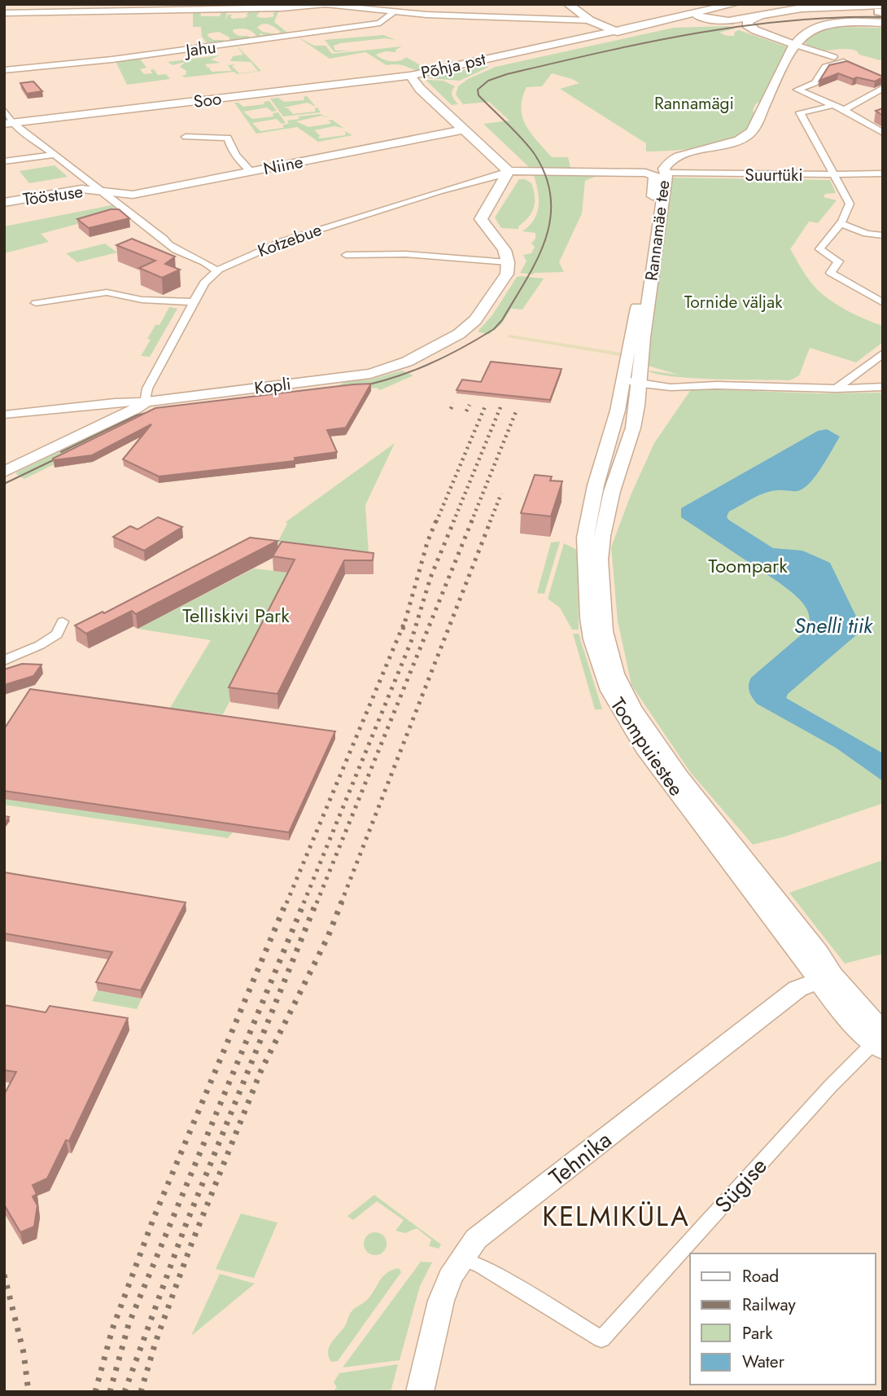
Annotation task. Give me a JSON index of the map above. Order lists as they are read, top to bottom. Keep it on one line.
{"streets":{"main road":["Põhja pst","Soo","Niine","Tööstuse","Rannamäe tee","Kopli","Toompuiestee","Tehnika"],"street":["Jahu","Suurtüki","Kotzebue","Sügise"]},"crossings":[["Põhja pst","Soo"],["Põhja pst","Niine"],["Põhja pst","Rannamäe tee"],["Põhja pst","Kotzebue"],["Niine","Tööstuse"],["Suurtüki","Rannamäe tee"],["Rannamäe tee","Kotzebue"],["Rannamäe tee","Toompuiestee"],["Kotzebue","Kopli"],["Toompuiestee","Tehnika"],["Toompuiestee","Sügise"],["Tehnika","Sügise"]],"districts":["KELMIKÜLA"],"water":["Snelli tiik"],"parks":["Rannamägi","Tornide väljak","Toompark","Telliskivi Park"],"legend":["Road","Railway","Park","Water"]}
